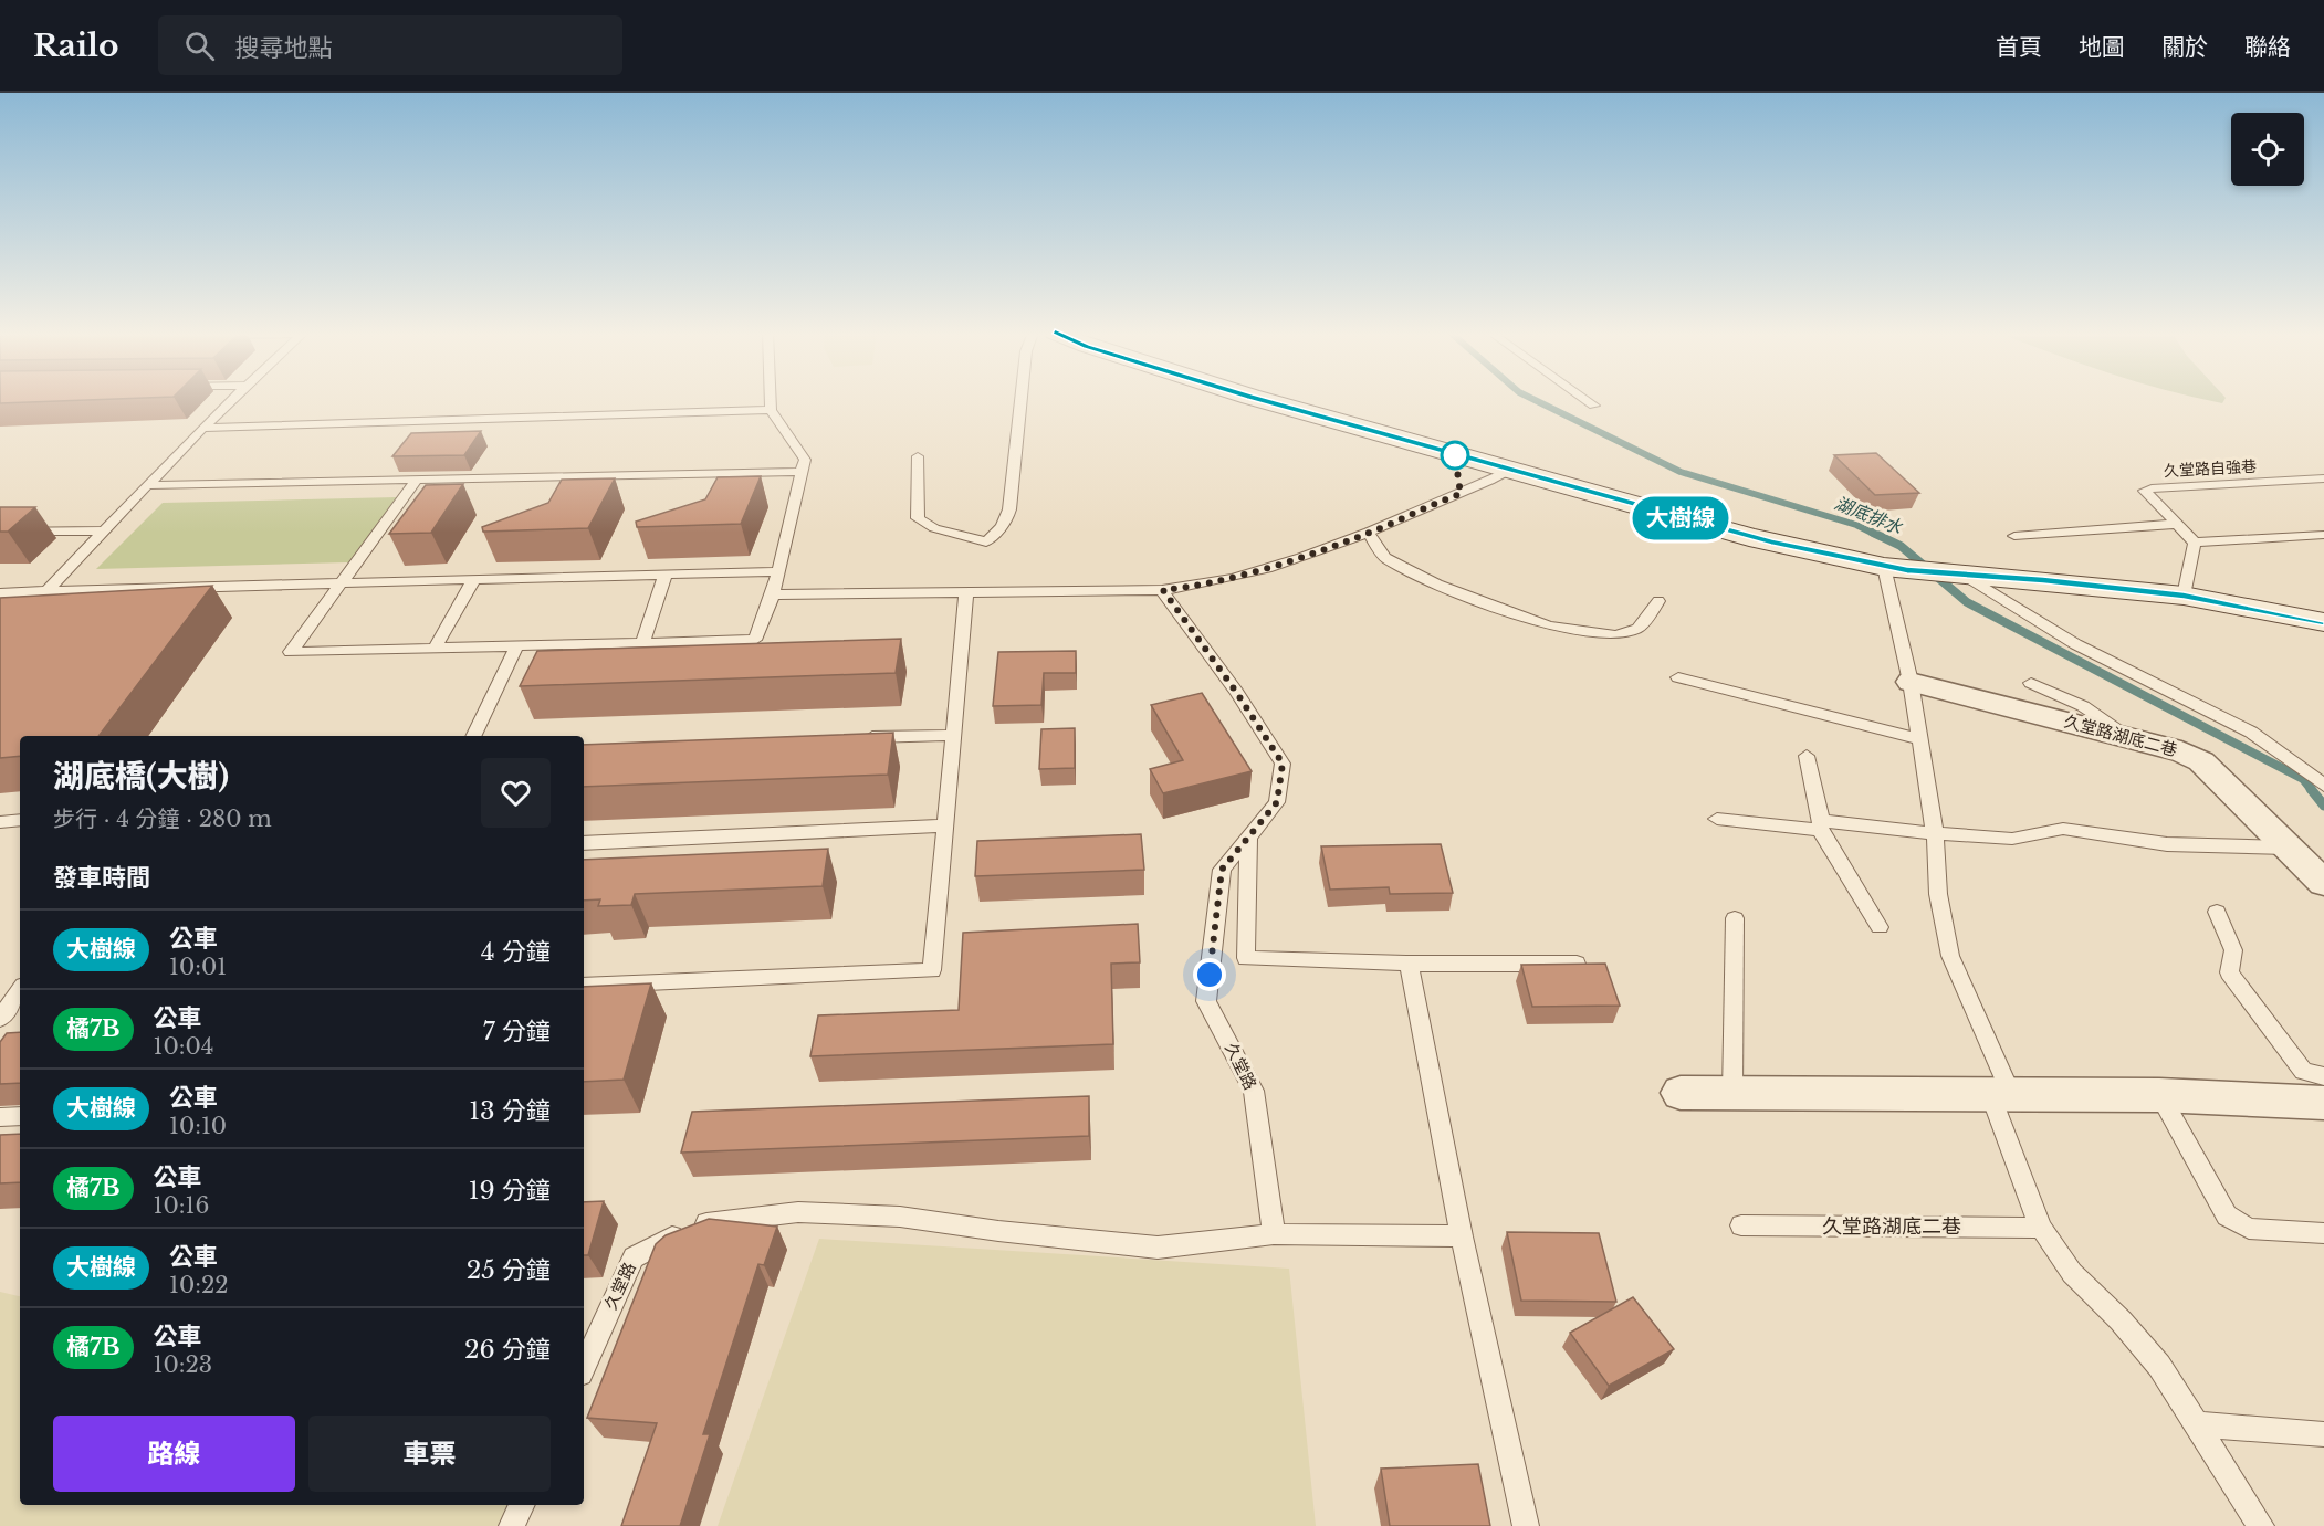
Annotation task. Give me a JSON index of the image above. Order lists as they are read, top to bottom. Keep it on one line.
{"streets":{"street":["久堂路湖底二巷"],"lane":["久堂路自強巷","久堂路"]},"water":["湖底排水"],"lines":["bus line 大樹線"],"page":{"header":"Railo","search":"搜尋地點","nav":["首頁","地圖","關於","聯絡"],"on_map":"大樹線","heading":[["湖底橋(大樹)","步行 · 4 分鐘 · 280 m"],"發車時間"],"list":[{"mark":"大樹線","name":"公車","note":"10:01","value":"4 分鐘"},{"mark":"橘7B","name":"公車","note":"10:04","value":"7 分鐘"},{"mark":"大樹線","name":"公車","note":"10:10","value":"13 分鐘"},{"mark":"橘7B","name":"公車","note":"10:16","value":"19 分鐘"},{"mark":"大樹線","name":"公車","note":"10:22","value":"25 分鐘"},{"mark":"橘7B","name":"公車","note":"10:23","value":"26 分鐘"}],"buttons":["路線","車票"]}}
